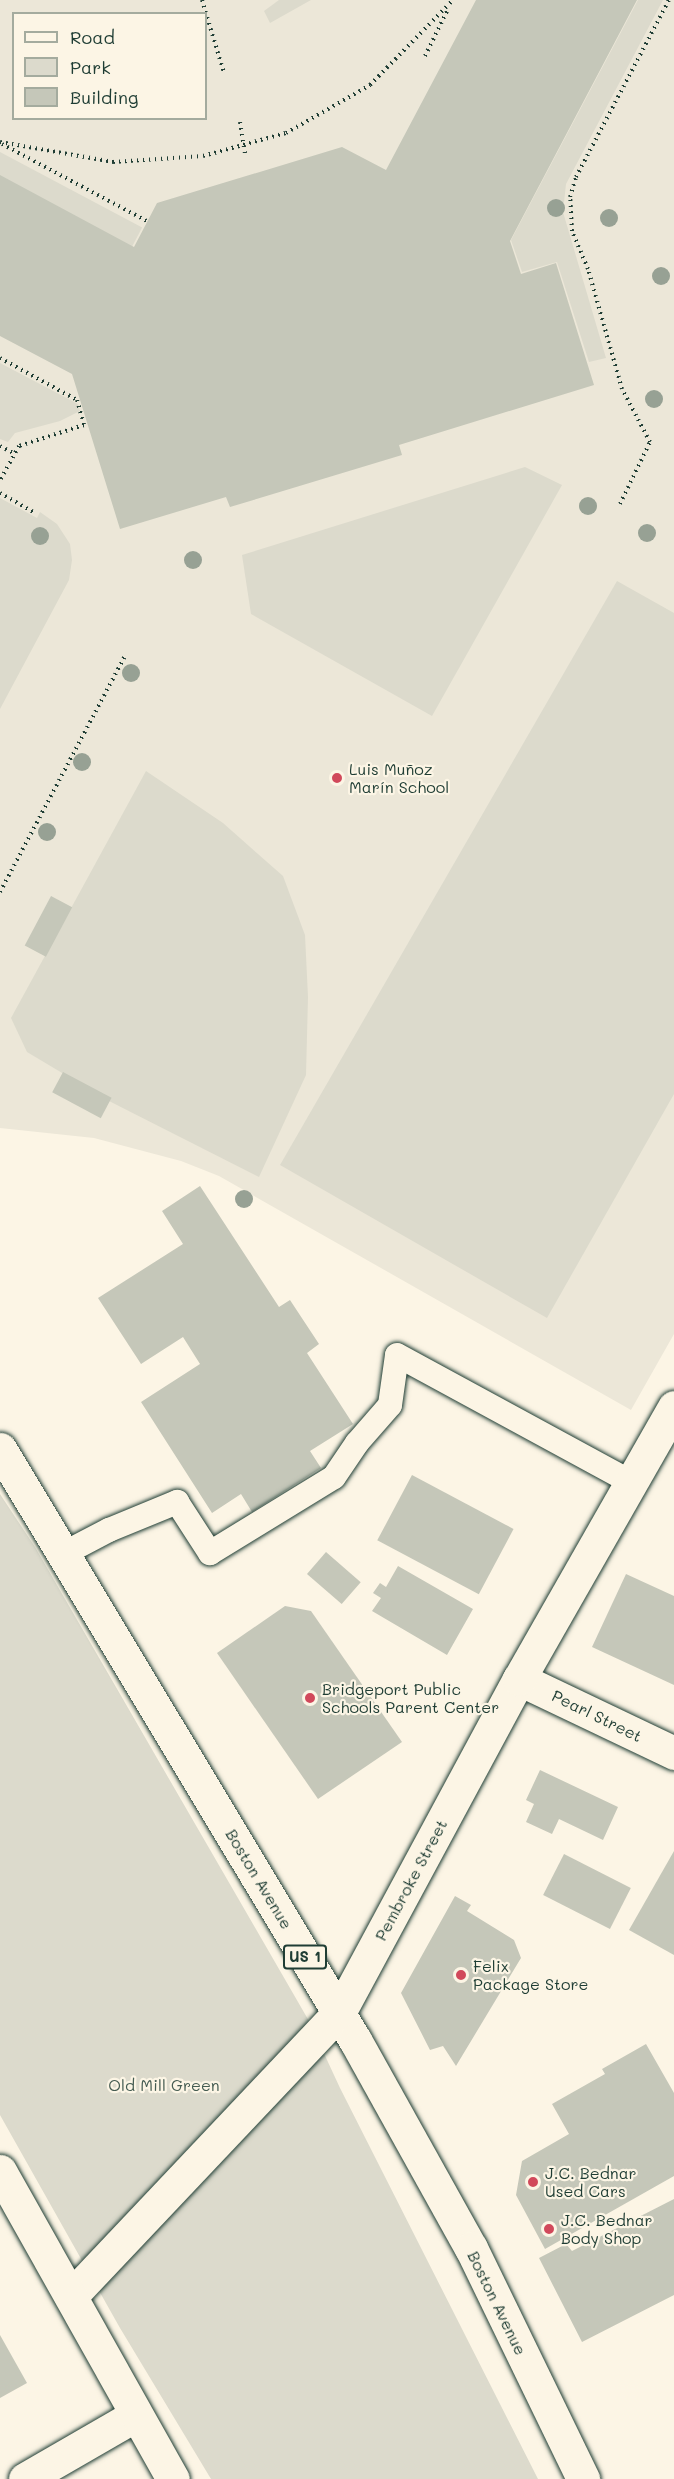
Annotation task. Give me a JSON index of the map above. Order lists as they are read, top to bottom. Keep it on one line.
{"streets":{"main road":["Pearl Street","Boston Avenue","Pembroke Street","US 1"]},"crossings":[["Pearl Street","Pembroke Street"],["Boston Avenue","Pembroke Street"]],"parks":["Old Mill Green"],"places":["Luis Muñoz Marín School","Bridgeport Public Schools Parent Center","Felix Package Store","J.C. Bednar Used Cars","J.C. Bednar Body Shop"],"legend":["Road","Park","Building"]}
